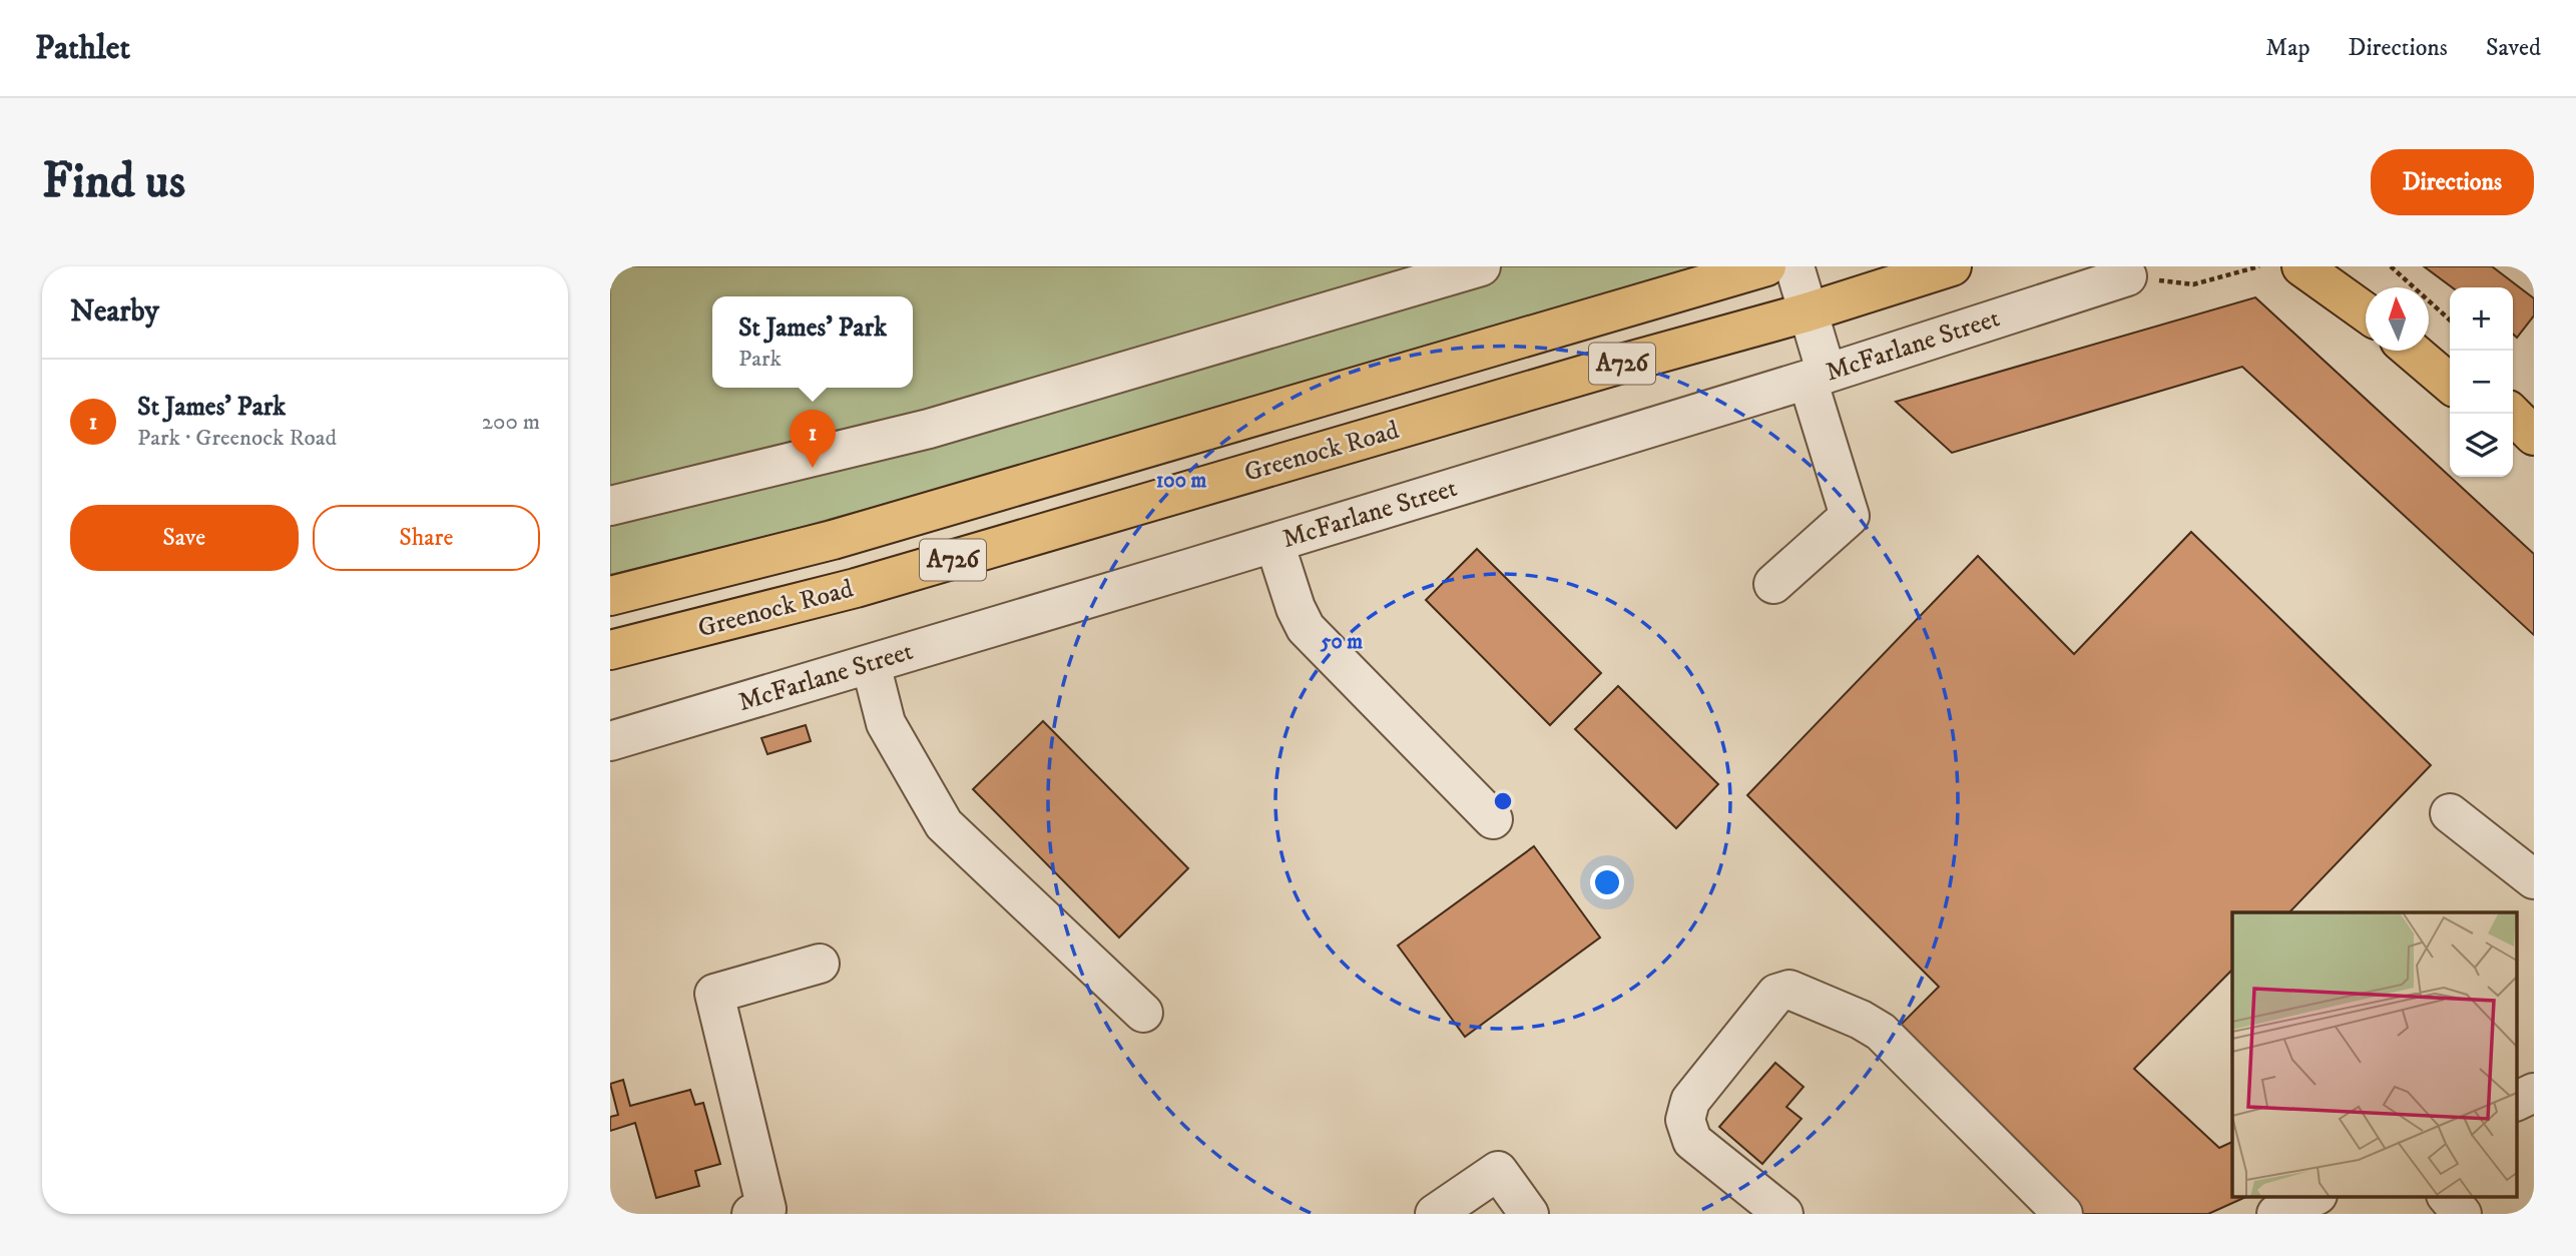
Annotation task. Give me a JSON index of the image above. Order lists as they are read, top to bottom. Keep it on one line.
{"streets":{"main road":["A726","Greenock Road"],"street":["McFarlane Street"]},"north":"top","page":{"header":"Pathlet","nav":["Map","Directions","Saved"],"buttons":["Directions",["Save","Share"]],"title":"Find us","heading":"Nearby","map_buttons":["+","−"],"popup":["St James' Park","Park"],"list":[{"mark":"1","name":"St James' Park","note":"Park · Greenock Road","value":"200 m"}],"pins":"1"},"rings":["100 m","50 m"]}
